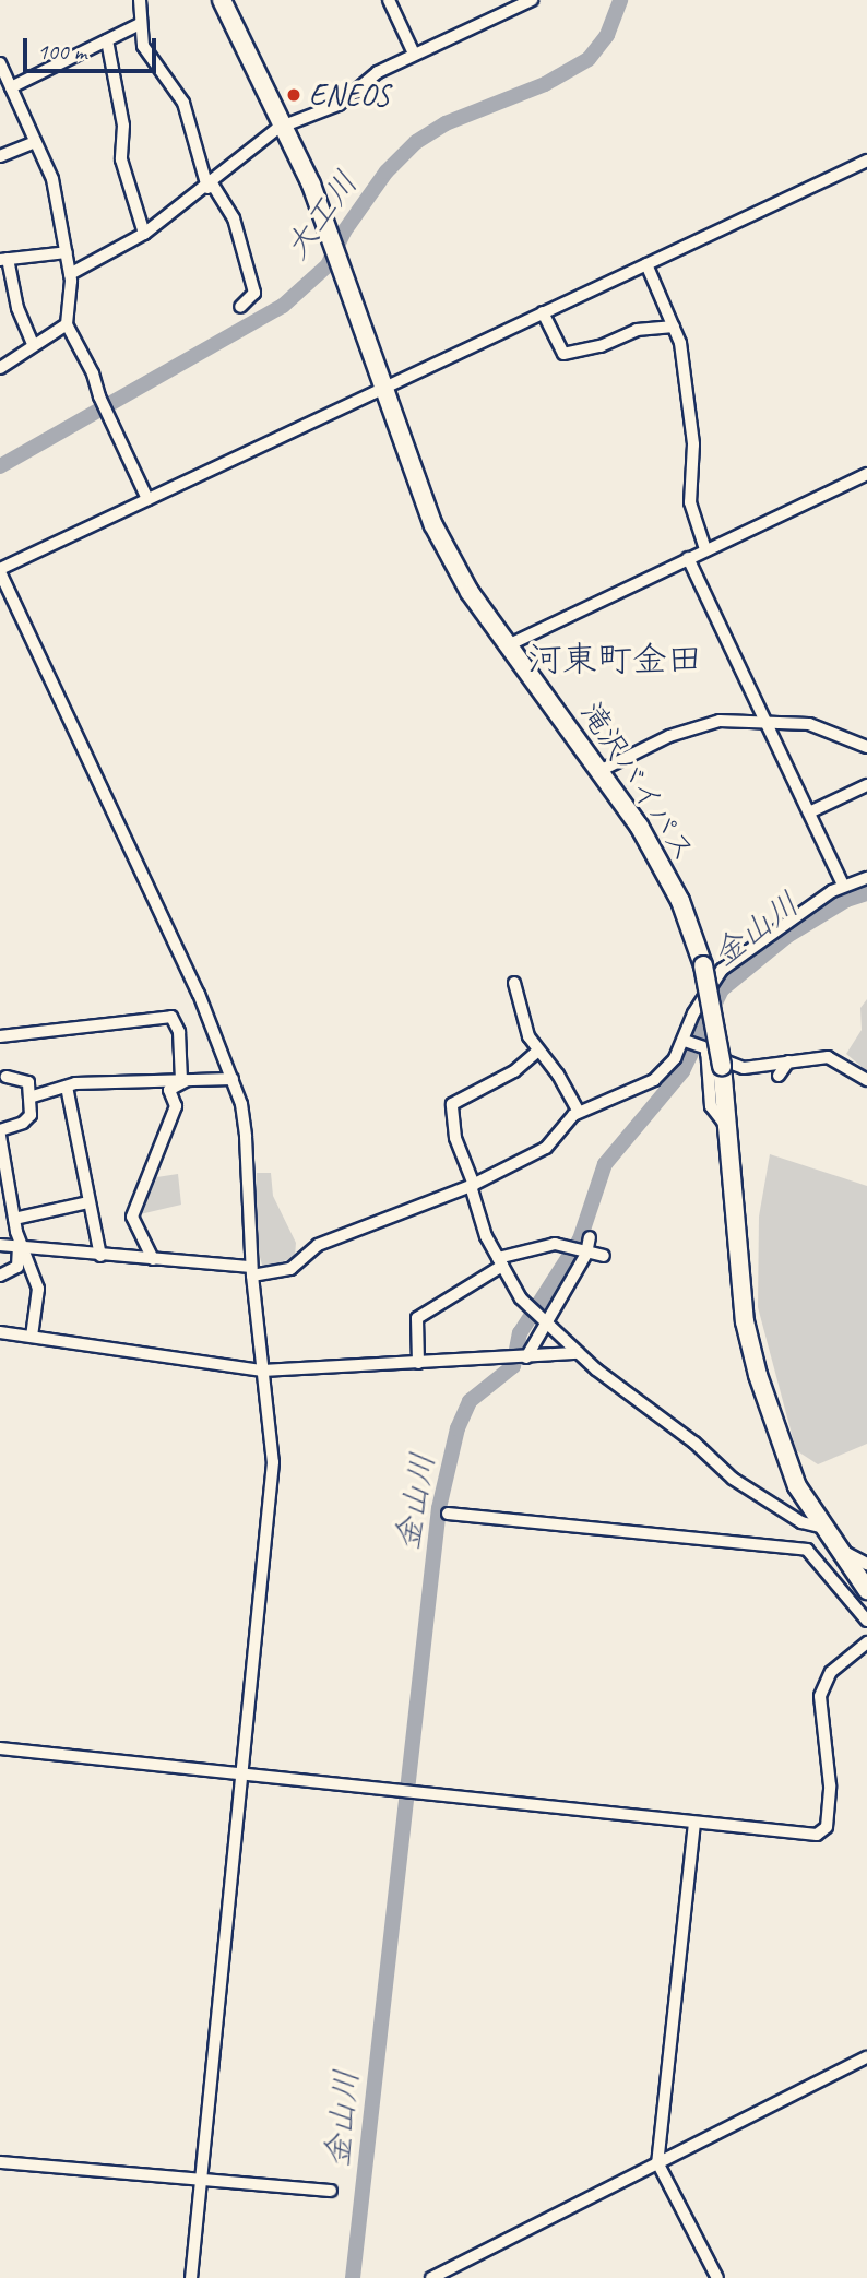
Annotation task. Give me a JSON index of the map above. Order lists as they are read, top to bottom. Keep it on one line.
{"streets":{"highway":["滝沢バイパス"]},"districts":["河東町金田"],"water":["大工川","金山川"],"places":["ENEOS"],"scale_bar":"100 m"}
